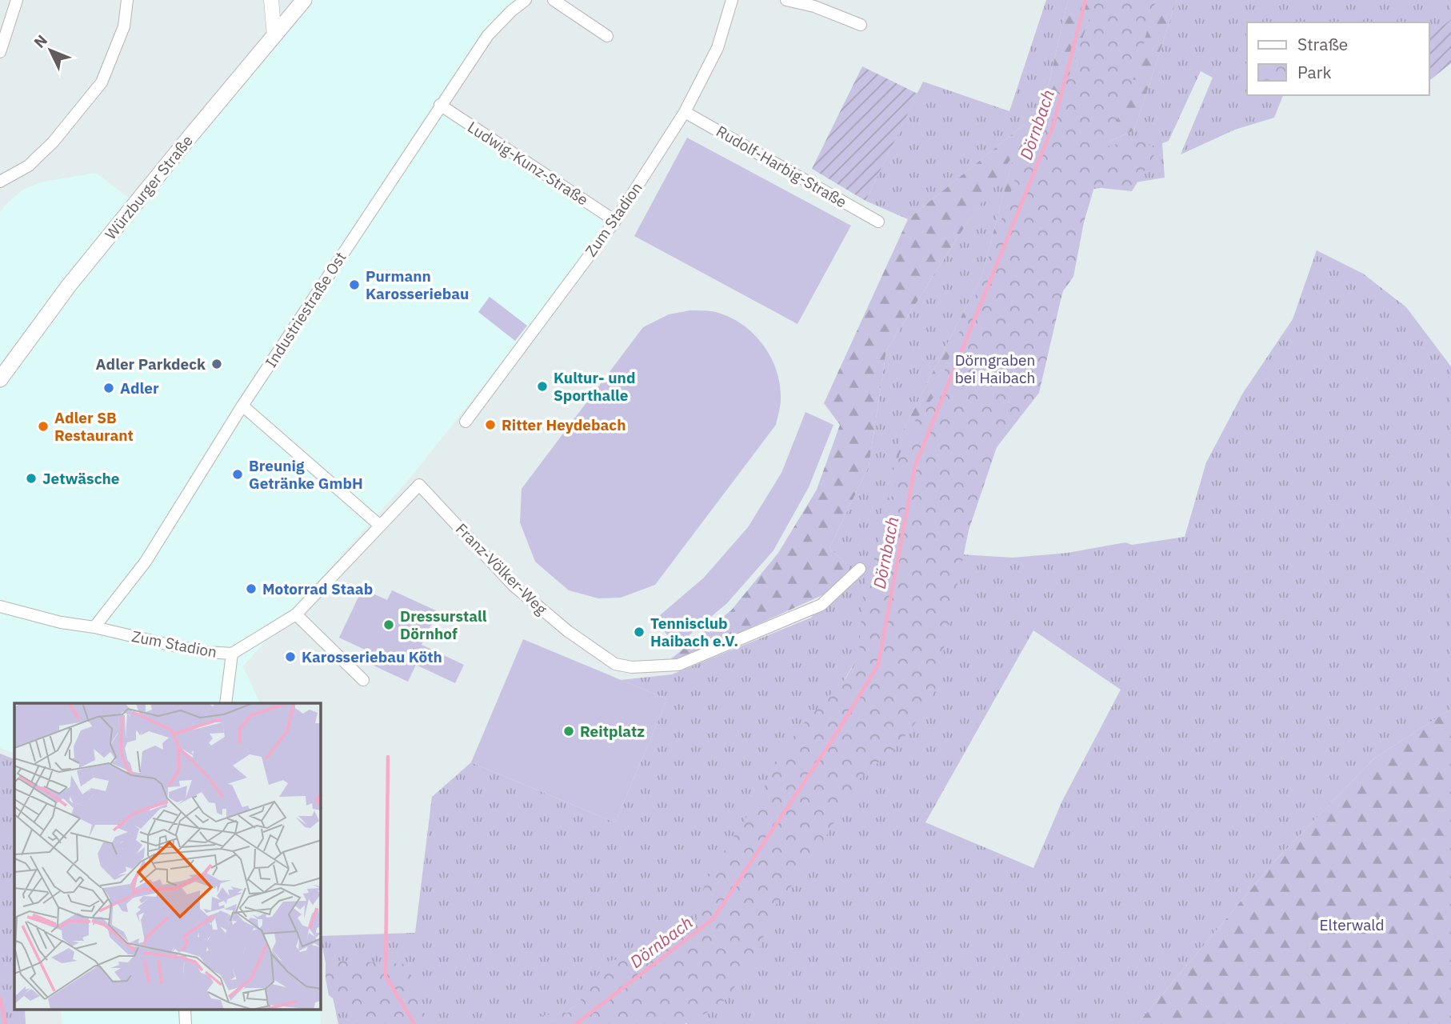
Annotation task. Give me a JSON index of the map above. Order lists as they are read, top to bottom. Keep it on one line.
{"streets":{"main road":["Würzburger Straße"],"street":["Ludwig-Kunz-Straße","Rudolf-Harbig-Straße","Zum Stadion","Industriestraße Ost","Franz-Völker-Weg"]},"crossings":[["Ludwig-Kunz-Straße","Zum Stadion"],["Ludwig-Kunz-Straße","Industriestraße Ost"],["Rudolf-Harbig-Straße","Zum Stadion"],["Zum Stadion","Industriestraße Ost"],["Zum Stadion","Franz-Völker-Weg"]],"water":["Dörnbach"],"parks":["Dörngraben bei Haibach","Elterwald"],"places":["Purmann Karosseriebau","Adler Parkdeck","Kultur- und Sporthalle","Adler","Ritter Heydebach","Adler SB Restaurant","Breunig Getränke GmbH","Jetwäsche","Motorrad Staab","Dressurstall Dörnhof","Tennisclub Haibach e.V.","Karosseriebau Köth","Reitplatz"],"legend":["Straße","Park"],"north":"top left"}
